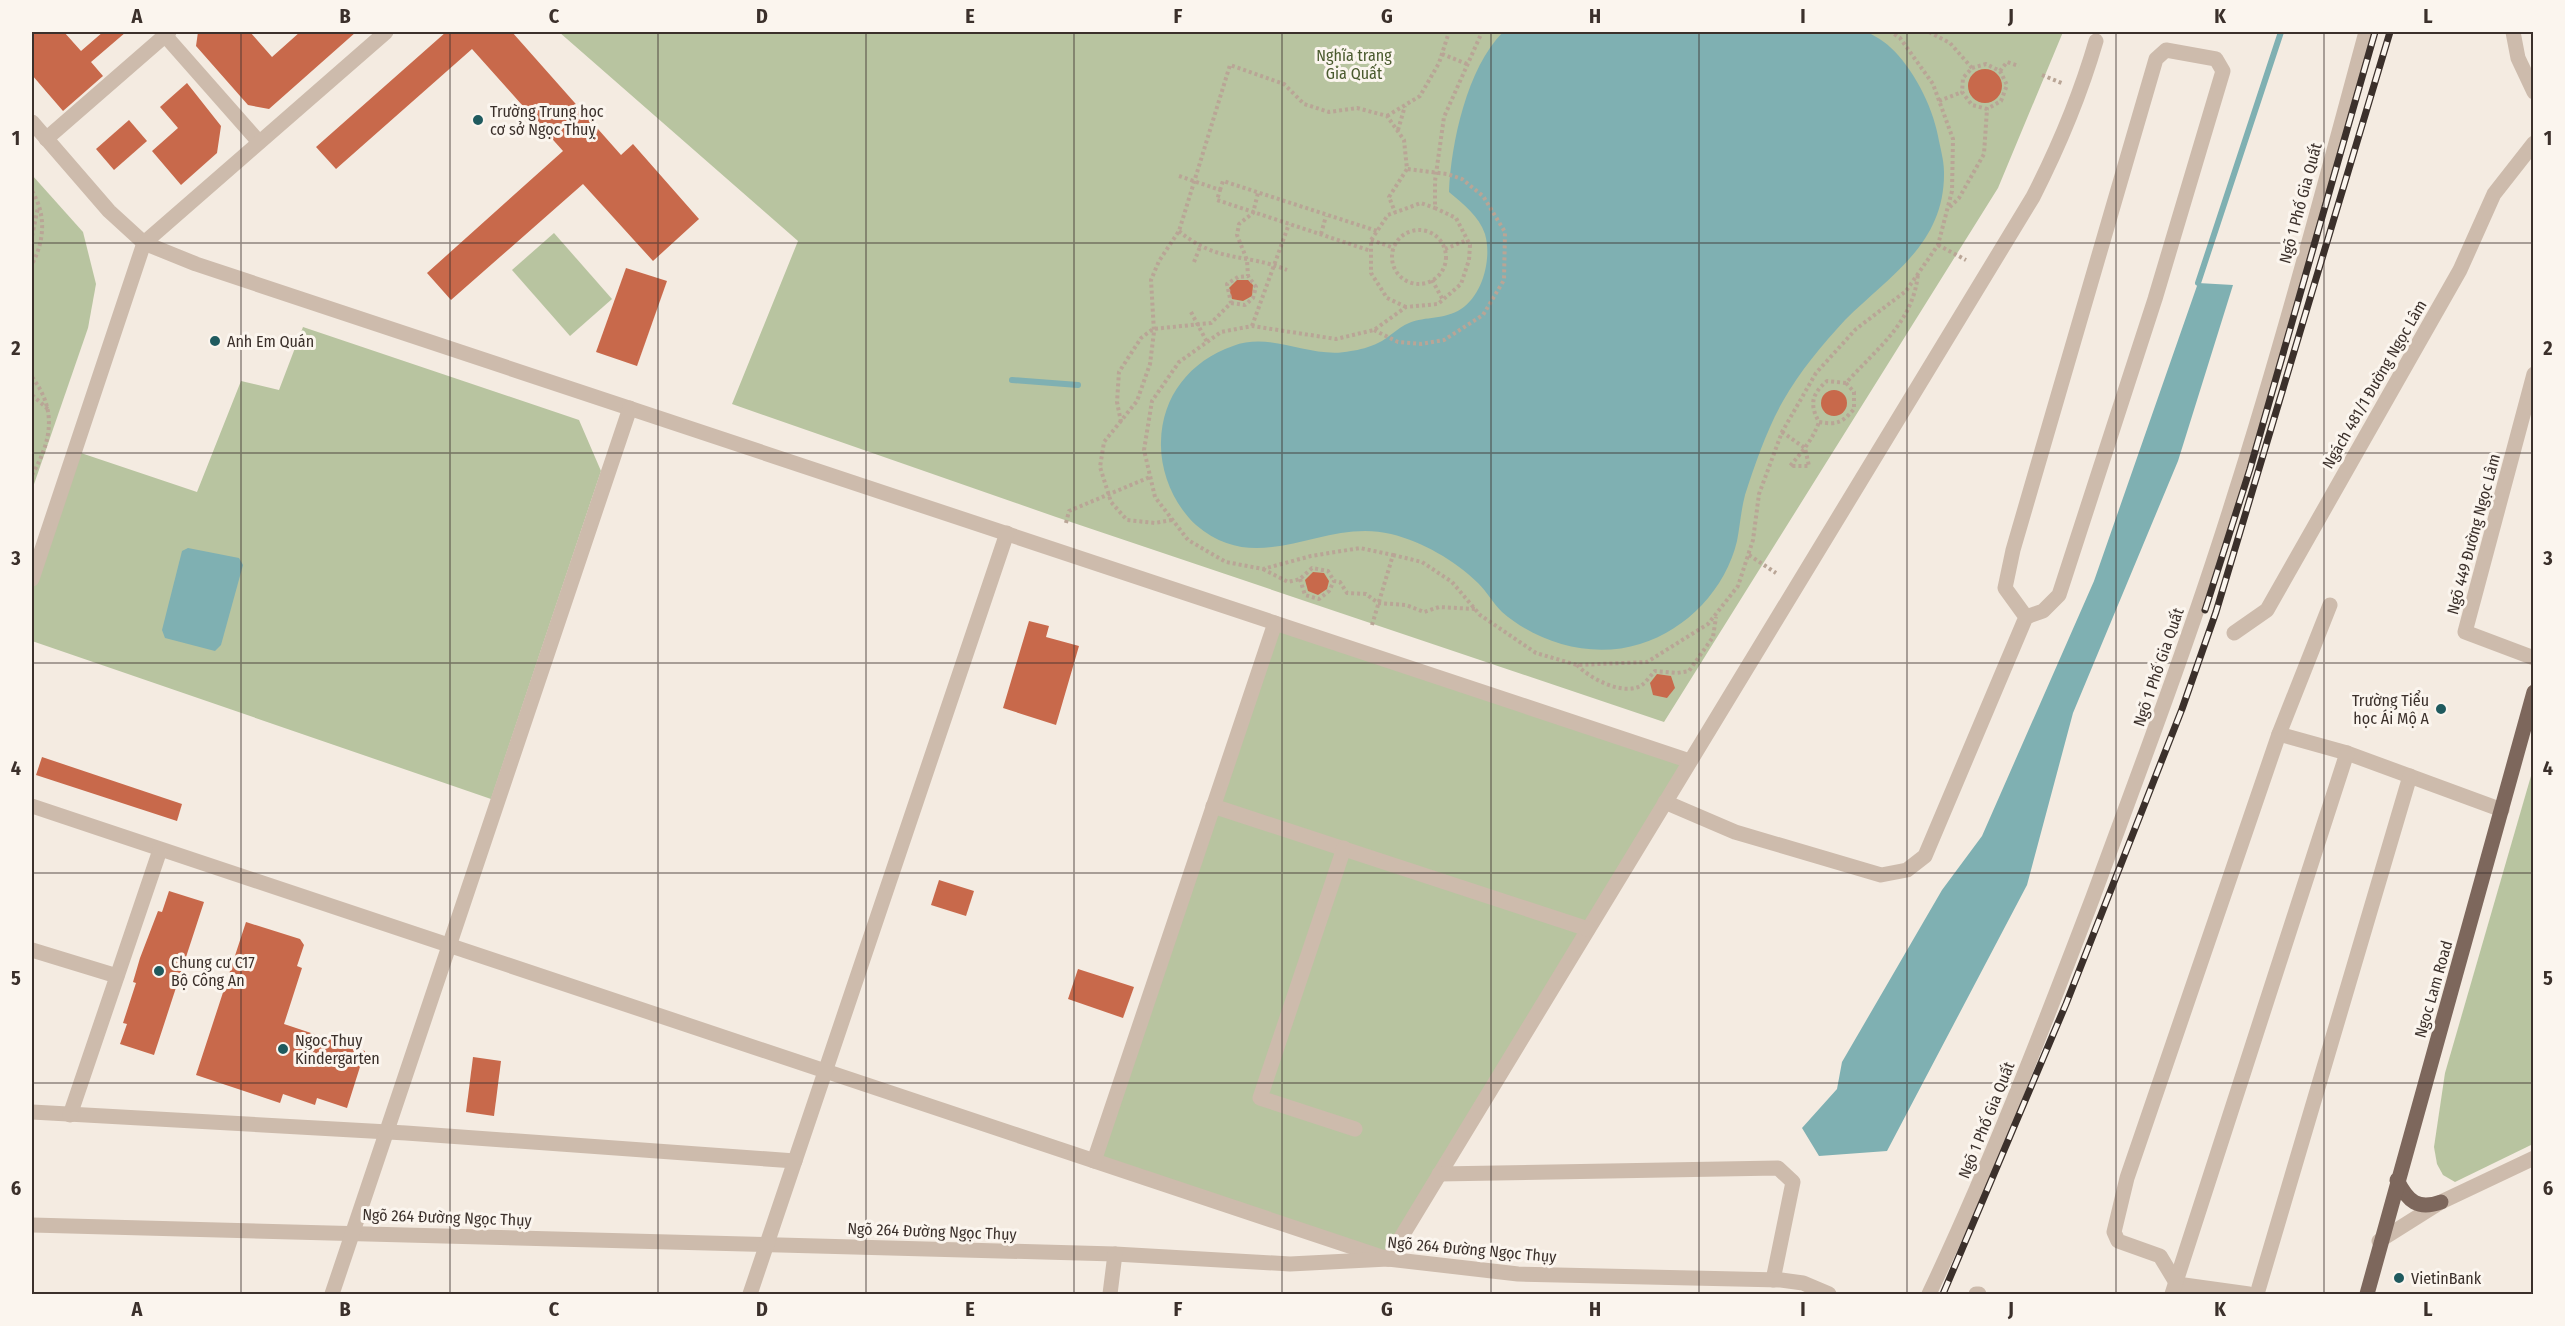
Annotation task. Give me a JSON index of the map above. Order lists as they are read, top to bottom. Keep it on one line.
{"streets":{"main road":["Ngoc Lam Road"],"street":["Ngõ 1 Phố Gia Quất","Ngách 481/1 Đường Ngọc Lâm","Ngõ 449 Đường Ngọc Lâm","Ngõ 264 Đường Ngọc Thụy"]},"parks":["Nghĩa trang Gia Quất"],"places":["Trường Trung học cơ sở Ngọc Thuỵ","Anh Em Quán","Trường Tiểu học Ái Mộ A","Chung cư C17 Bộ Công An","Ngoc Thuy Kindergarten","VietinBank"],"grid":{"columns":["A","B","C","D","E","F","G","H","I","J","K","L"],"rows":["1","2","3","4","5","6"]}}
